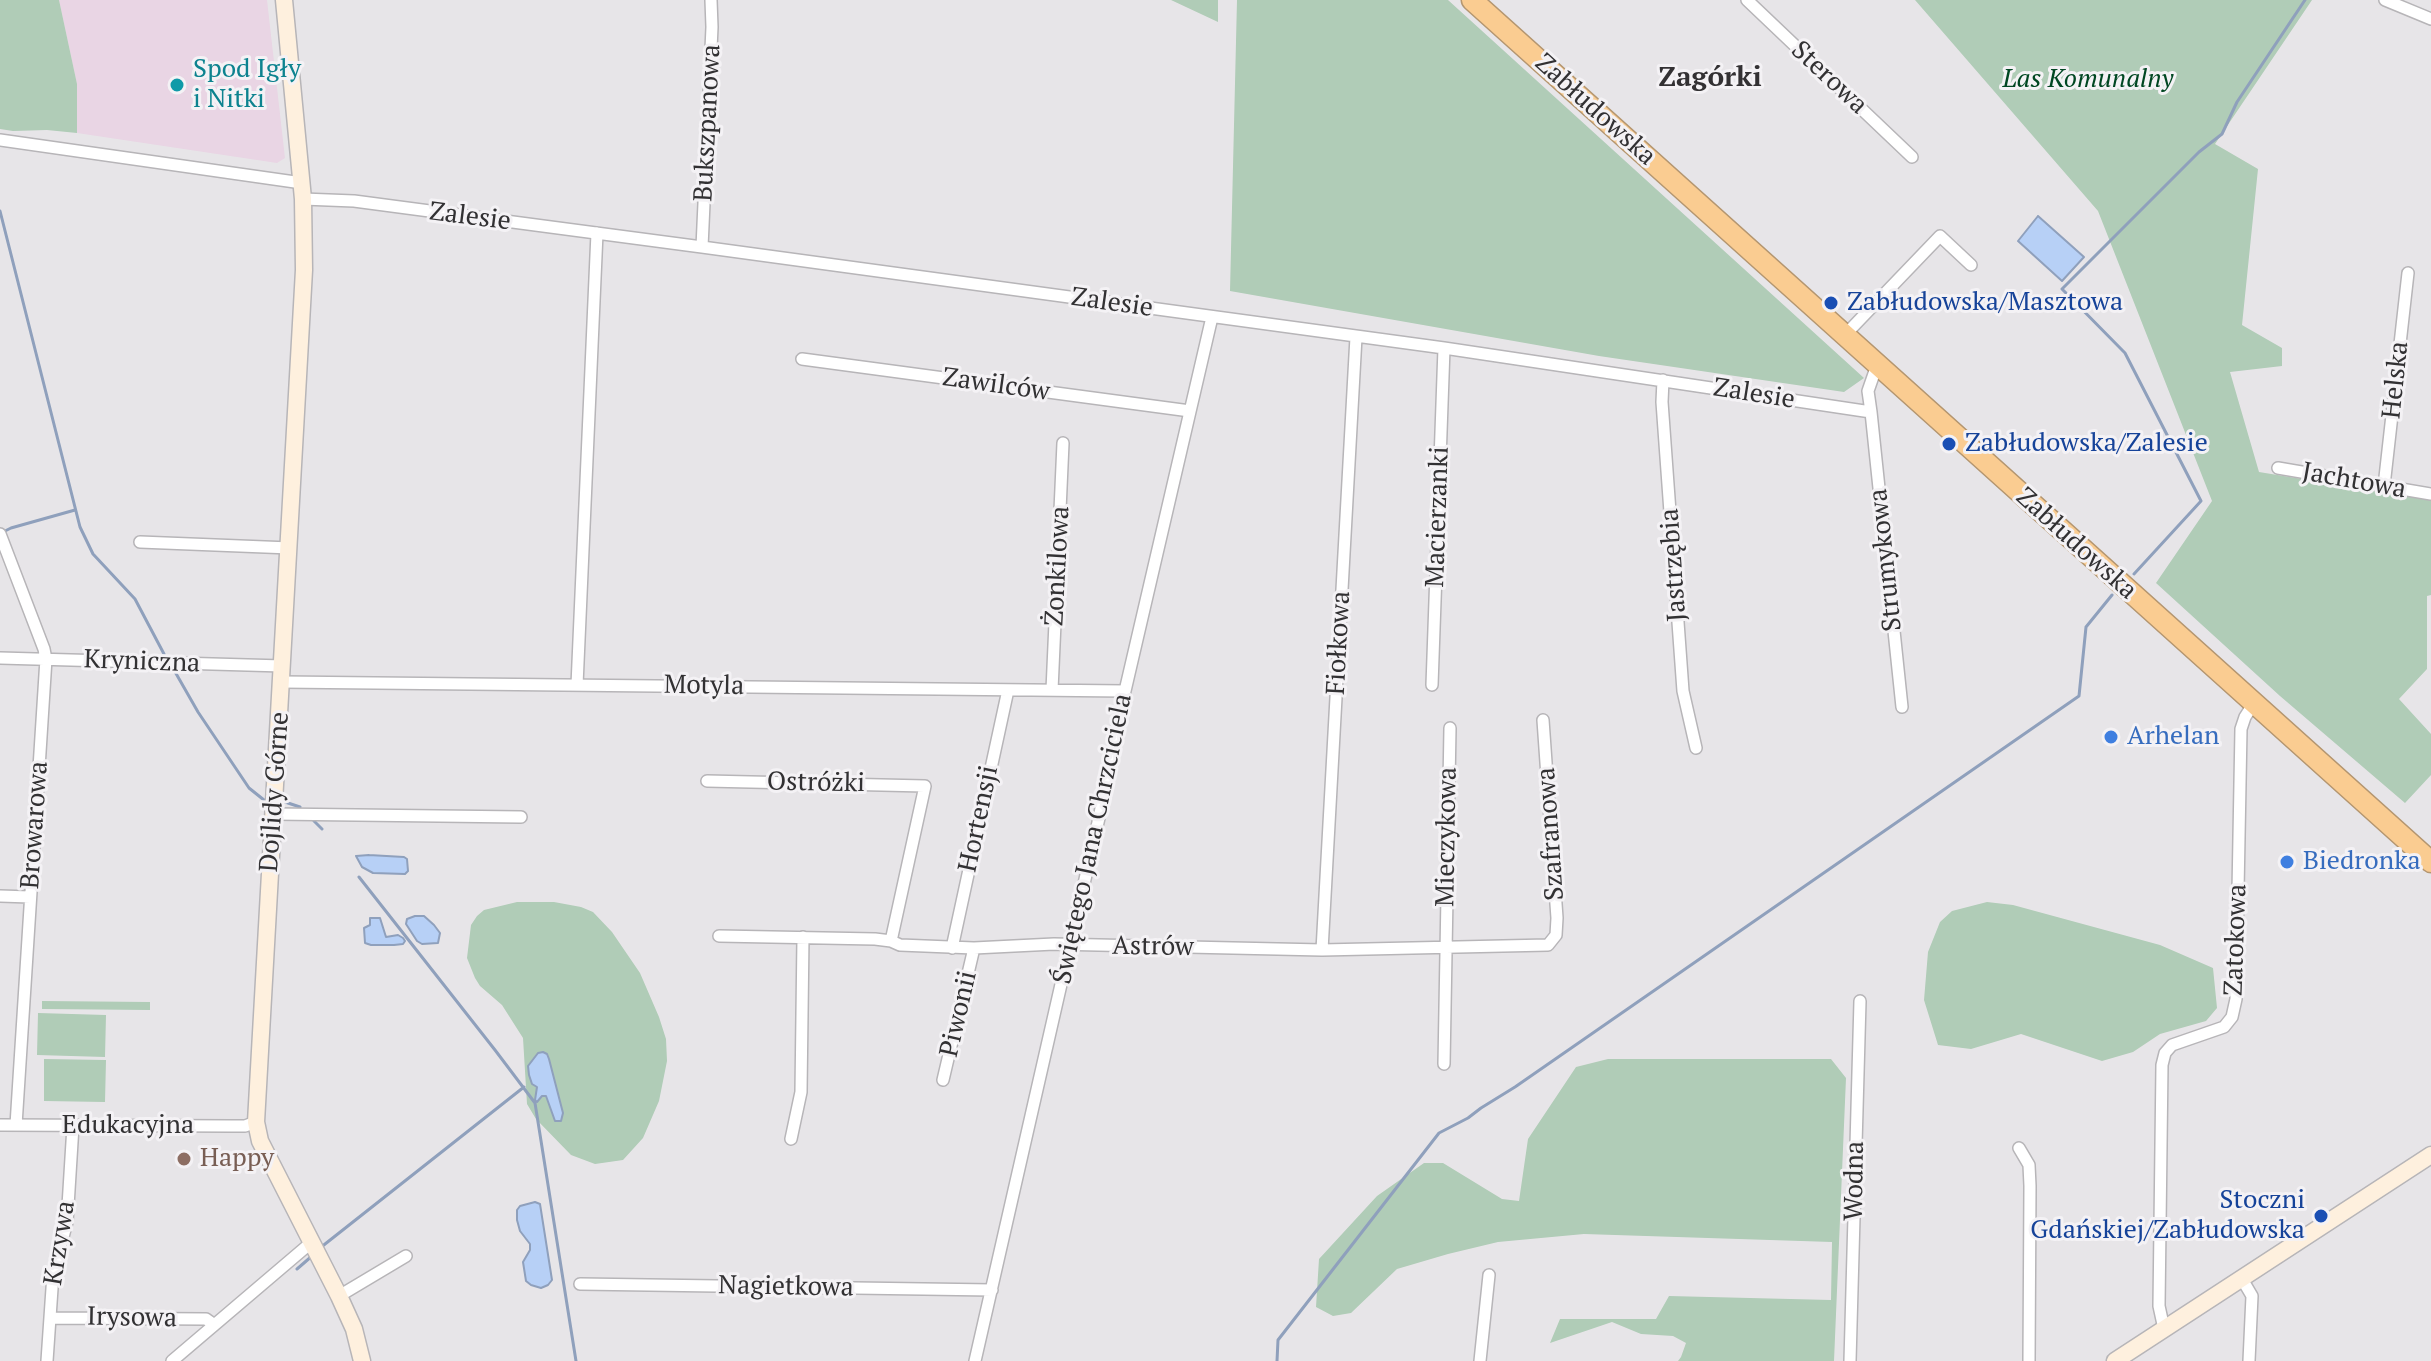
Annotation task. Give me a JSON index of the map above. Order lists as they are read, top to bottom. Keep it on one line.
{"streets":{"highway":["Zabłudowska"],"street":["Sterowa","Bukszpanowa","Zalesie","Helska","Zawilców","Jachtowa","Macierzanki","Strumykowa","Jastrzębia","Żonkilowa","Fiołkowa","Kryniczna","Motyla","Ostróżki","Dojlidy Górne","Hortensji","Browarowa","Szafranowa","Mieczykowa","Świętego Jana Chrzciciela","Zatokowa","Astrów","Piwonii","Edukacyjna","Wodna","Krzywa","Nagietkowa","Irysowa"]},"crossings":[["Zabłudowska","Zatokowa"],["Bukszpanowa","Zalesie"],["Zalesie","Macierzanki"],["Zalesie","Strumykowa"],["Zalesie","Jastrzębia"],["Zalesie","Fiołkowa"],["Zalesie","Dojlidy Górne"],["Zalesie","Świętego Jana Chrzciciela"],["Helska","Jachtowa"],["Zawilców","Świętego Jana Chrzciciela"],["Żonkilowa","Motyla"],["Fiołkowa","Astrów"],["Kryniczna","Motyla"],["Kryniczna","Dojlidy Górne"],["Kryniczna","Browarowa"],["Motyla","Dojlidy Górne"],["Motyla","Hortensji"],["Motyla","Świętego Jana Chrzciciela"],["Ostróżki","Astrów"],["Dojlidy Górne","Edukacyjna"],["Hortensji","Astrów"],["Browarowa","Edukacyjna"],["Szafranowa","Astrów"],["Mieczykowa","Astrów"],["Świętego Jana Chrzciciela","Astrów"],["Świętego Jana Chrzciciela","Nagietkowa"],["Astrów","Piwonii"],["Edukacyjna","Krzywa"],["Krzywa","Irysowa"]],"districts":["Zagórki"],"parks":["Las Komunalny"],"places":["Spod Igły i Nitki","Zabłudowska/Masztowa","Zabłudowska/Zalesie","Arhelan","Biedronka","Happy","Stoczni Gdańskiej/Zabłudowska"]}
